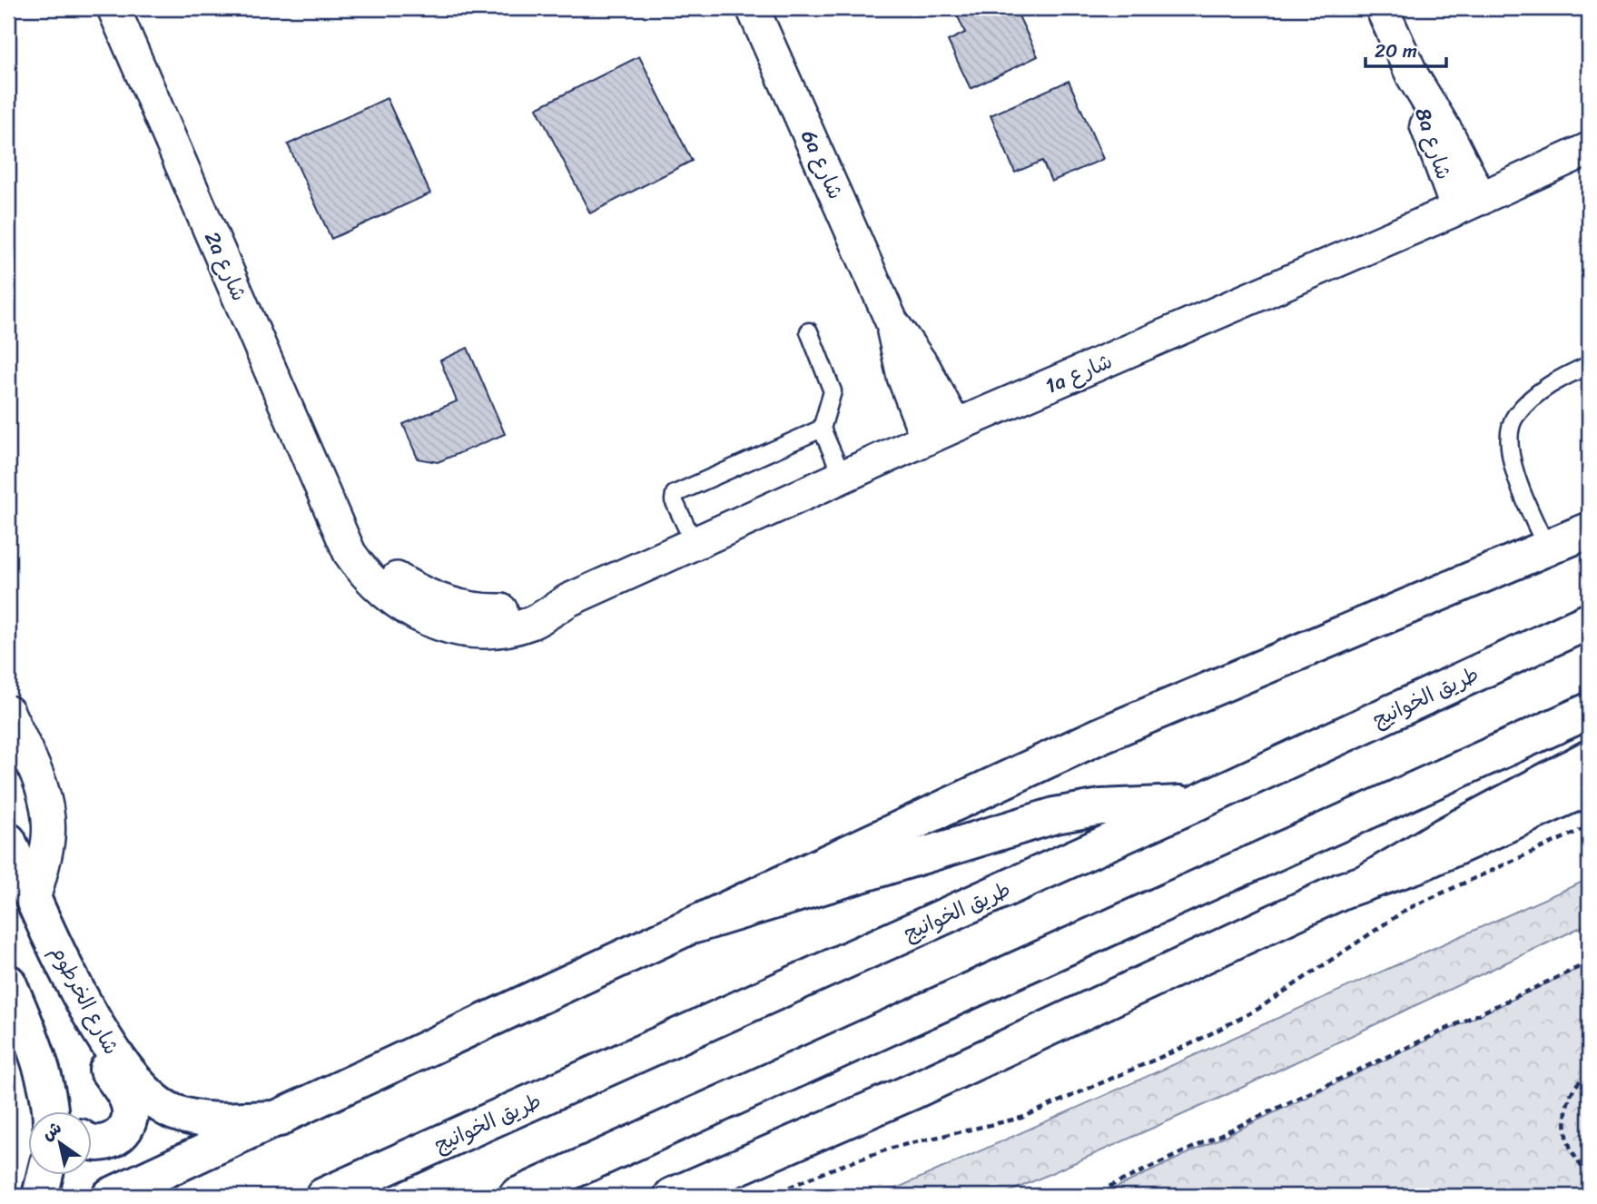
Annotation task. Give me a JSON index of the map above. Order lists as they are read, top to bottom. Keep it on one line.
{"streets":{"main road":["طريق الخوانيج","شارع الخرطوم"],"street":["8a شارع","6a شارع","2a شارع","1a شارع"]},"crossings":[["8a شارع","1a شارع"],["6a شارع","1a شارع"],["2a شارع","1a شارع"]],"scale_bar":"20 m","north":"top left"}
